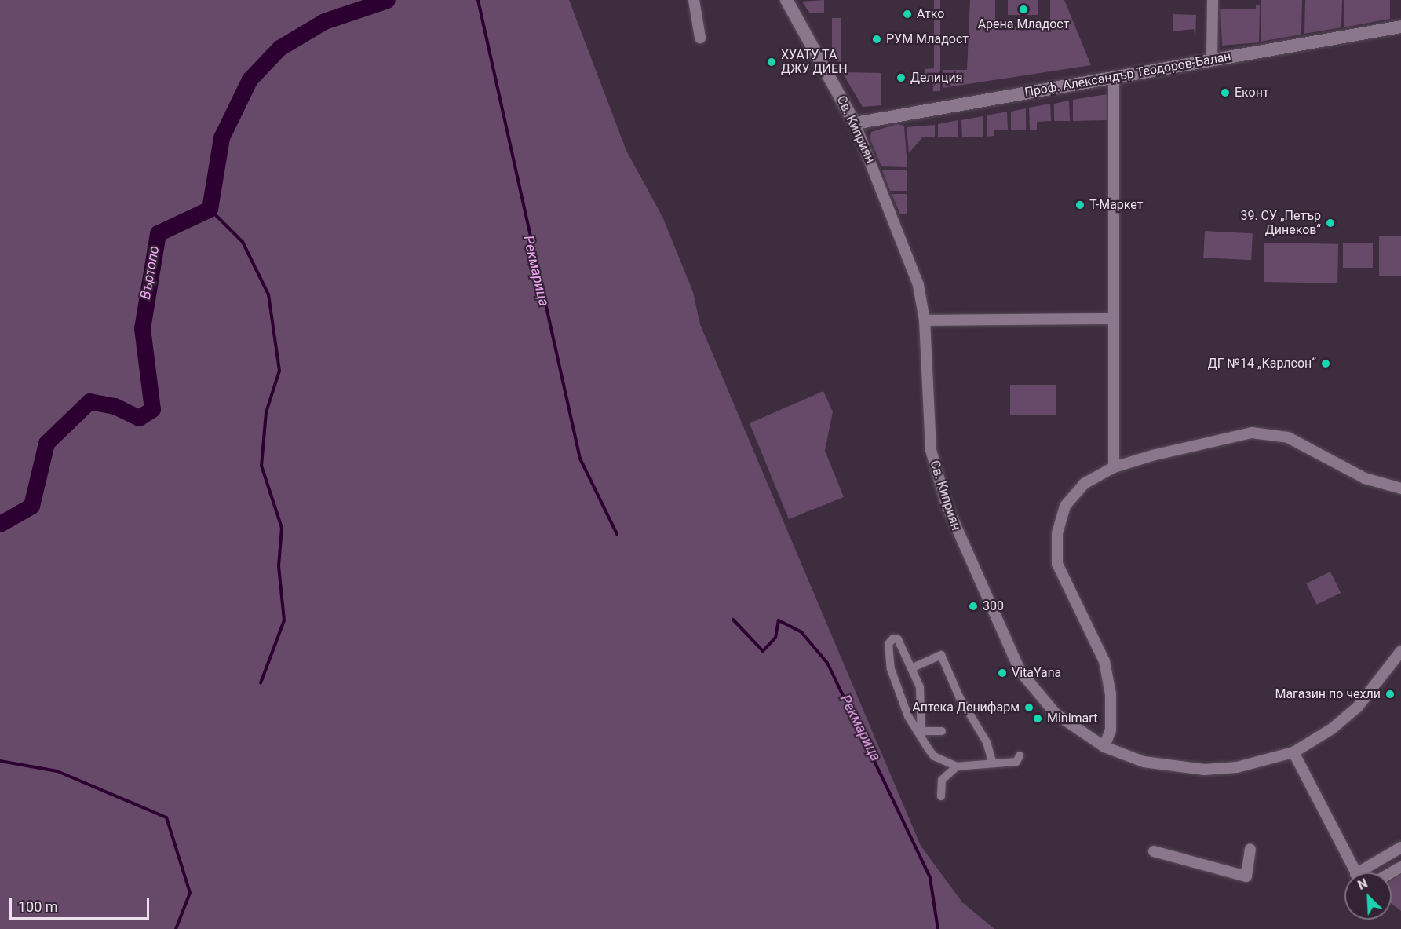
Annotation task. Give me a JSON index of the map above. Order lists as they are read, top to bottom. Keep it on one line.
{"streets":{"street":["Проф. Александър Теодоров-Балан","Св. Киприян"]},"crossings":[["Проф. Александър Теодоров-Балан","Св. Киприян"]],"water":["Рекмарица","Въртопо"],"places":["Арена Младост","Атко","РУМ Младост","ХУАТУ ТА ДЖУ ДИЕН","Делиция","Еконт","Т-Маркет","39. СУ „Петър Динеков“","ДГ №14 „Карлсон“","300","VitaYana","Магазин по чехли","Аптека Денифарм","Minimart"],"scale_bar":"100 m","north":"top left"}
